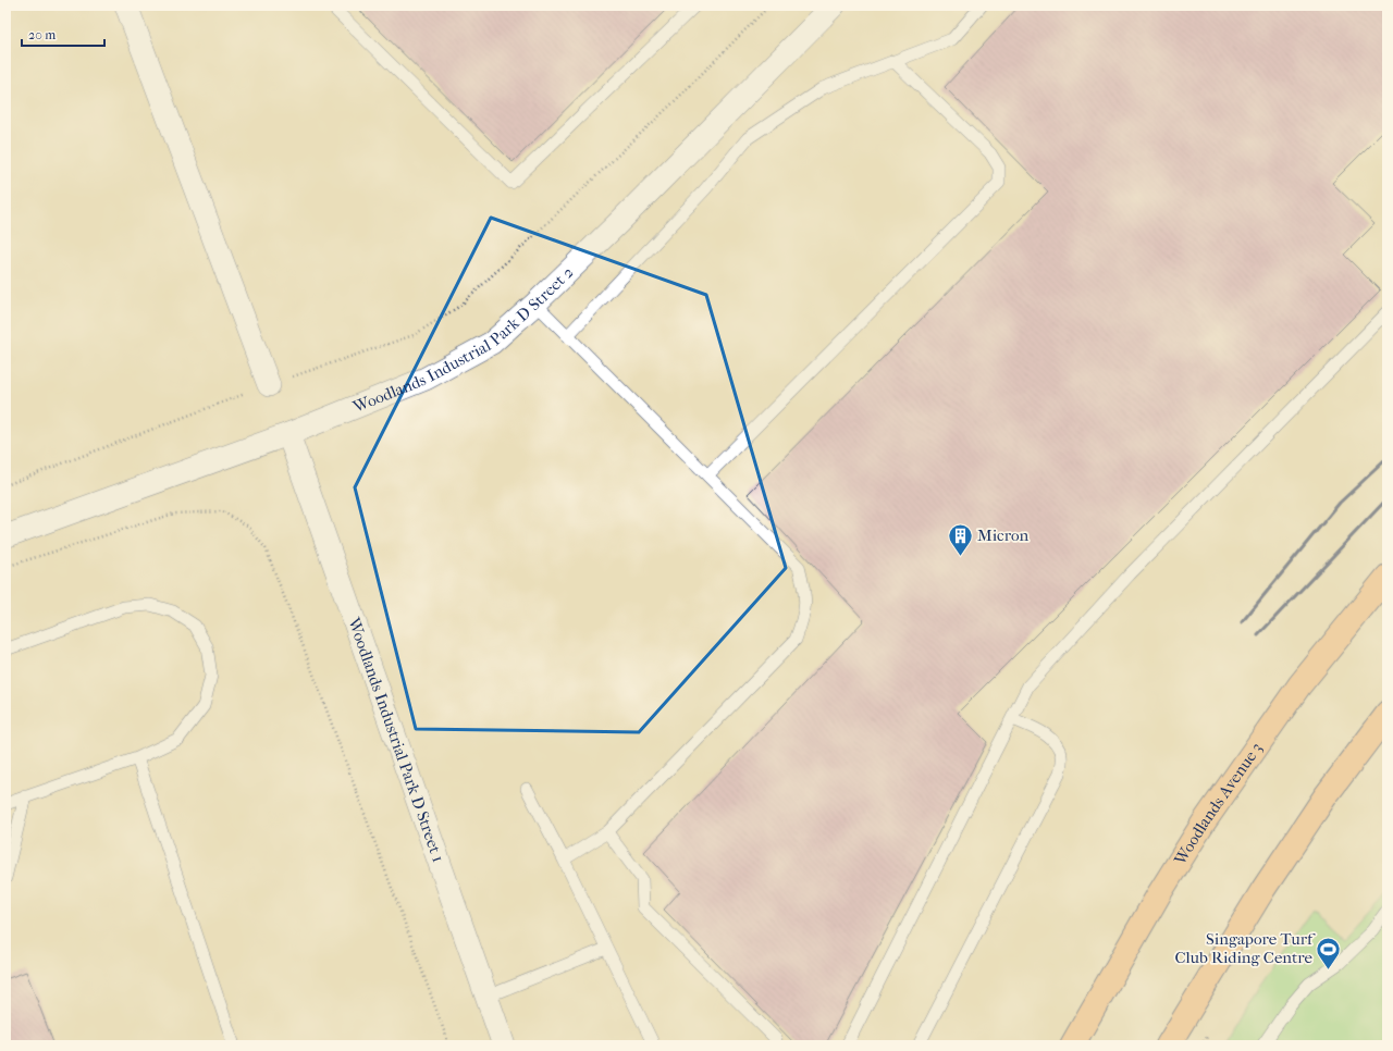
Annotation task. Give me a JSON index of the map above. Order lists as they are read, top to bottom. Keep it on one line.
{"streets":{"main road":["Woodlands Avenue 3"],"street":["Woodlands Industrial Park D Street 2","Woodlands Industrial Park D Street 1"]},"crossings":[["Woodlands Industrial Park D Street 2","Woodlands Industrial Park D Street 1"]],"places":{"building":["Micron"],"sports":["Singapore Turf Club Riding Centre"]},"scale_bar":"20 m"}
